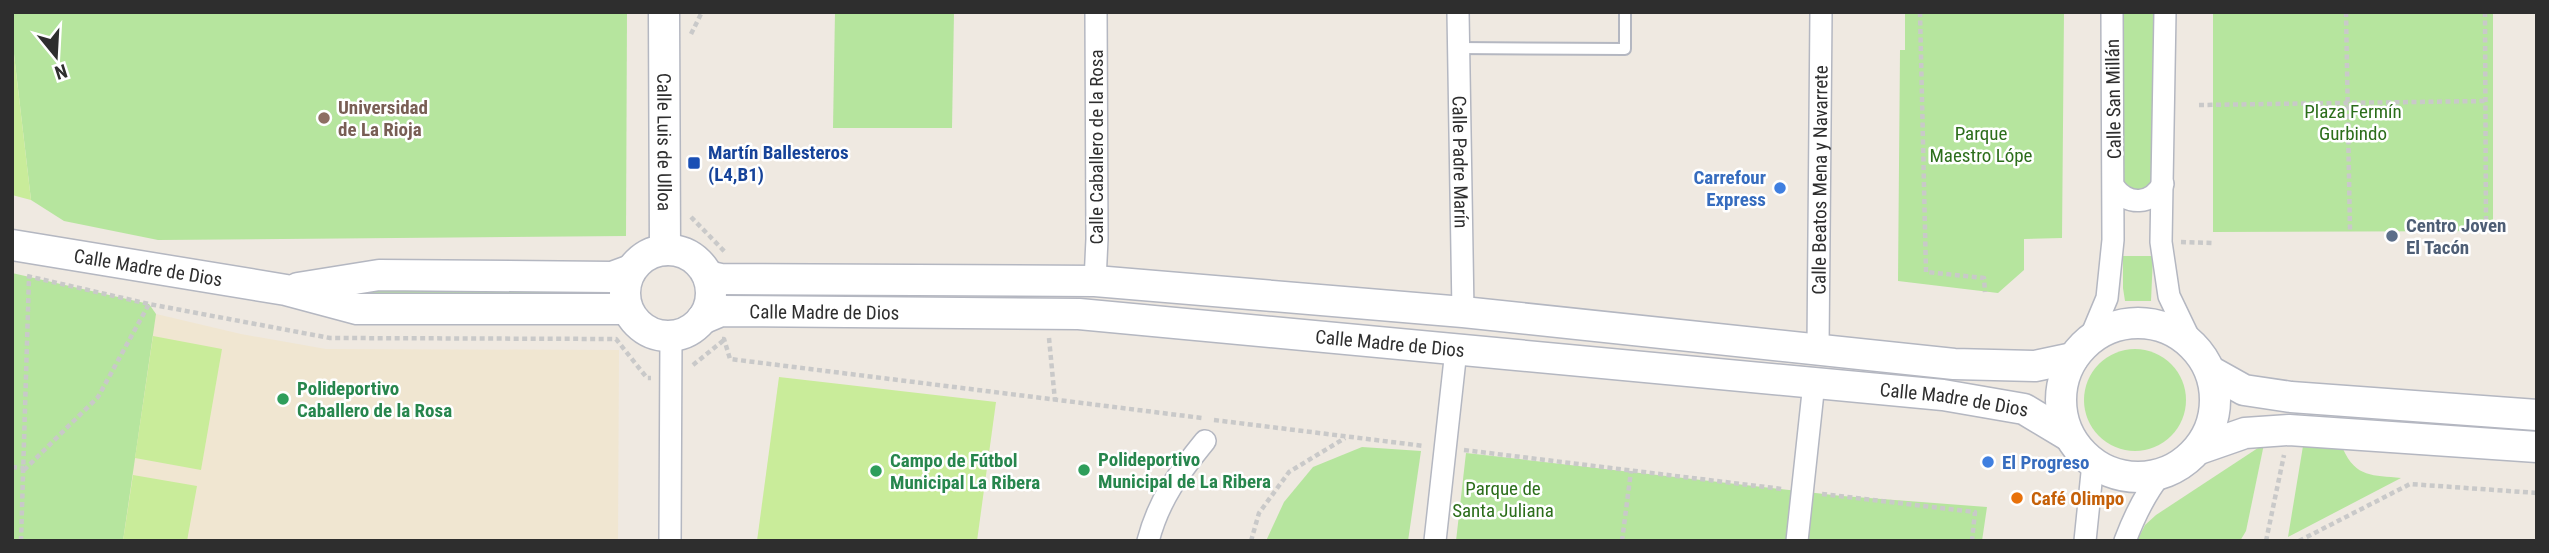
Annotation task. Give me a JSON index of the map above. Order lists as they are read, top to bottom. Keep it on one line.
{"streets":{"main road":["Calle Luis de Ulloa","Calle Madre de Dios"],"street":["Calle San Millán","Calle Caballero de la Rosa","Calle Padre Marín","Calle Beatos Mena y Navarrete"]},"crossings":[["Calle San Millán","Calle Madre de Dios"],["Calle Luis de Ulloa","Calle Madre de Dios"],["Calle Caballero de la Rosa","Calle Madre de Dios"],["Calle Padre Marín","Calle Madre de Dios"],["Calle Beatos Mena y Navarrete","Calle Madre de Dios"]],"parks":["Plaza Fermín Gurbindo","Parque Maestro Lópe","Parque de Santa Juliana"],"places":{"other":["Universidad de La Rioja","Carrefour Express","Centro Joven El Tacón","Polideportivo Caballero de la Rosa","El Progreso","Polideportivo Municipal de La Ribera","Campo de Fútbol Municipal La Ribera","Café Olimpo"],"transit":["Martín Ballesteros (L4,B1)"]},"north":"bottom"}
